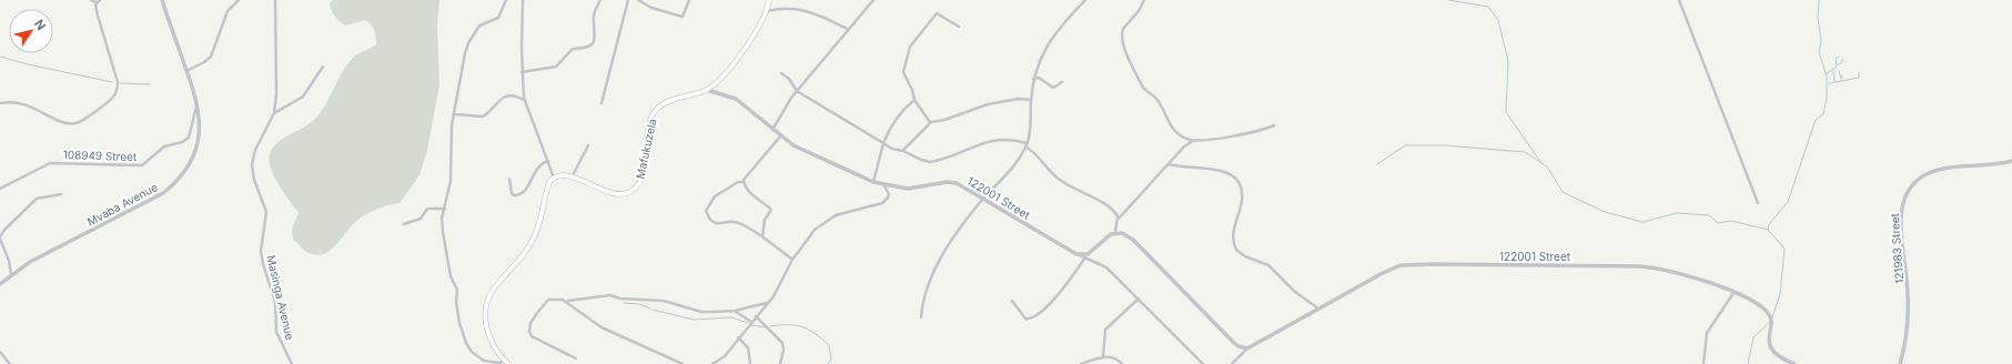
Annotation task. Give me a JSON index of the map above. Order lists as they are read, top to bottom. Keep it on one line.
{"streets":{"main road":["Mafukuzela"],"street":["108949 Street","122001 Street","Mvaba Avenue","121983 Street","Masinga Avenue"]},"crossings":[["Mafukuzela","122001 Street"],["108949 Street","Mvaba Avenue"]],"north":"top right"}
